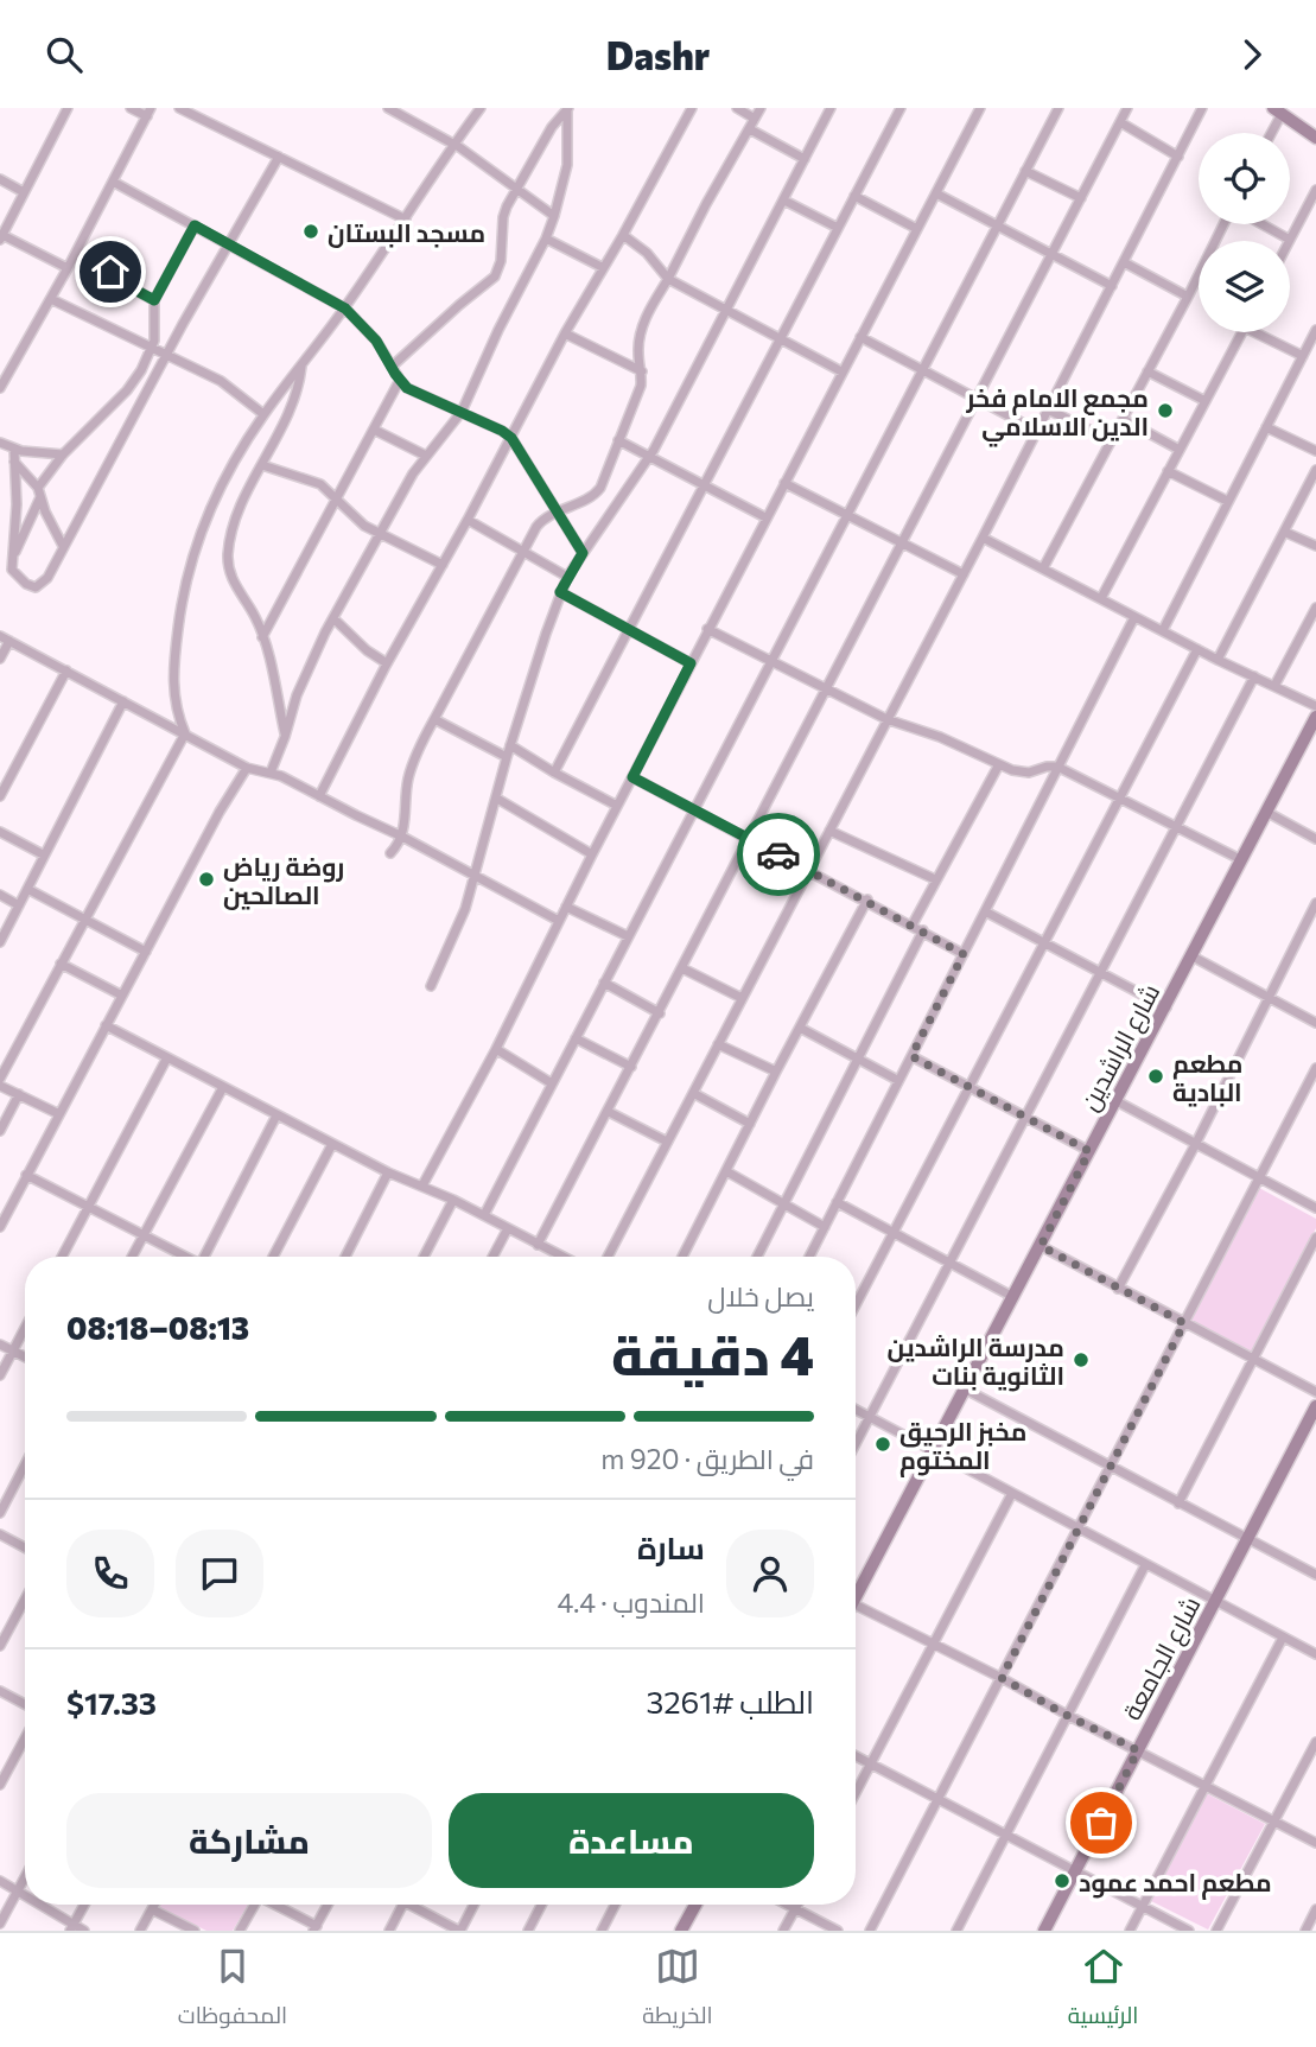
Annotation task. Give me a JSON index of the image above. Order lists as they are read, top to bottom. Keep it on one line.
{"streets":{"street":["شارع الراشدين","شارع الجامعة"]},"places":["مسجد البستان","مجمع الامام فخر الدين الاسلامي","روضة رياض الصالحين","مطعم البادية","مدرسة الراشدين الثانوية بنات","مخبز الرحيق المختوم","مطعم احمد عمود"],"page":{"header":"Dashr","heading":["4 دقيقة","يصل خلال","08:13–08:18"],"panel":["سارة","المندوب · 4.4","الطلب #3261","$17.33"],"bar":"في الطريق · 920 m","buttons":["مساعدة","مشاركة"],"tabs":["الرئيسية","الخريطة","المحفوظات"]}}
